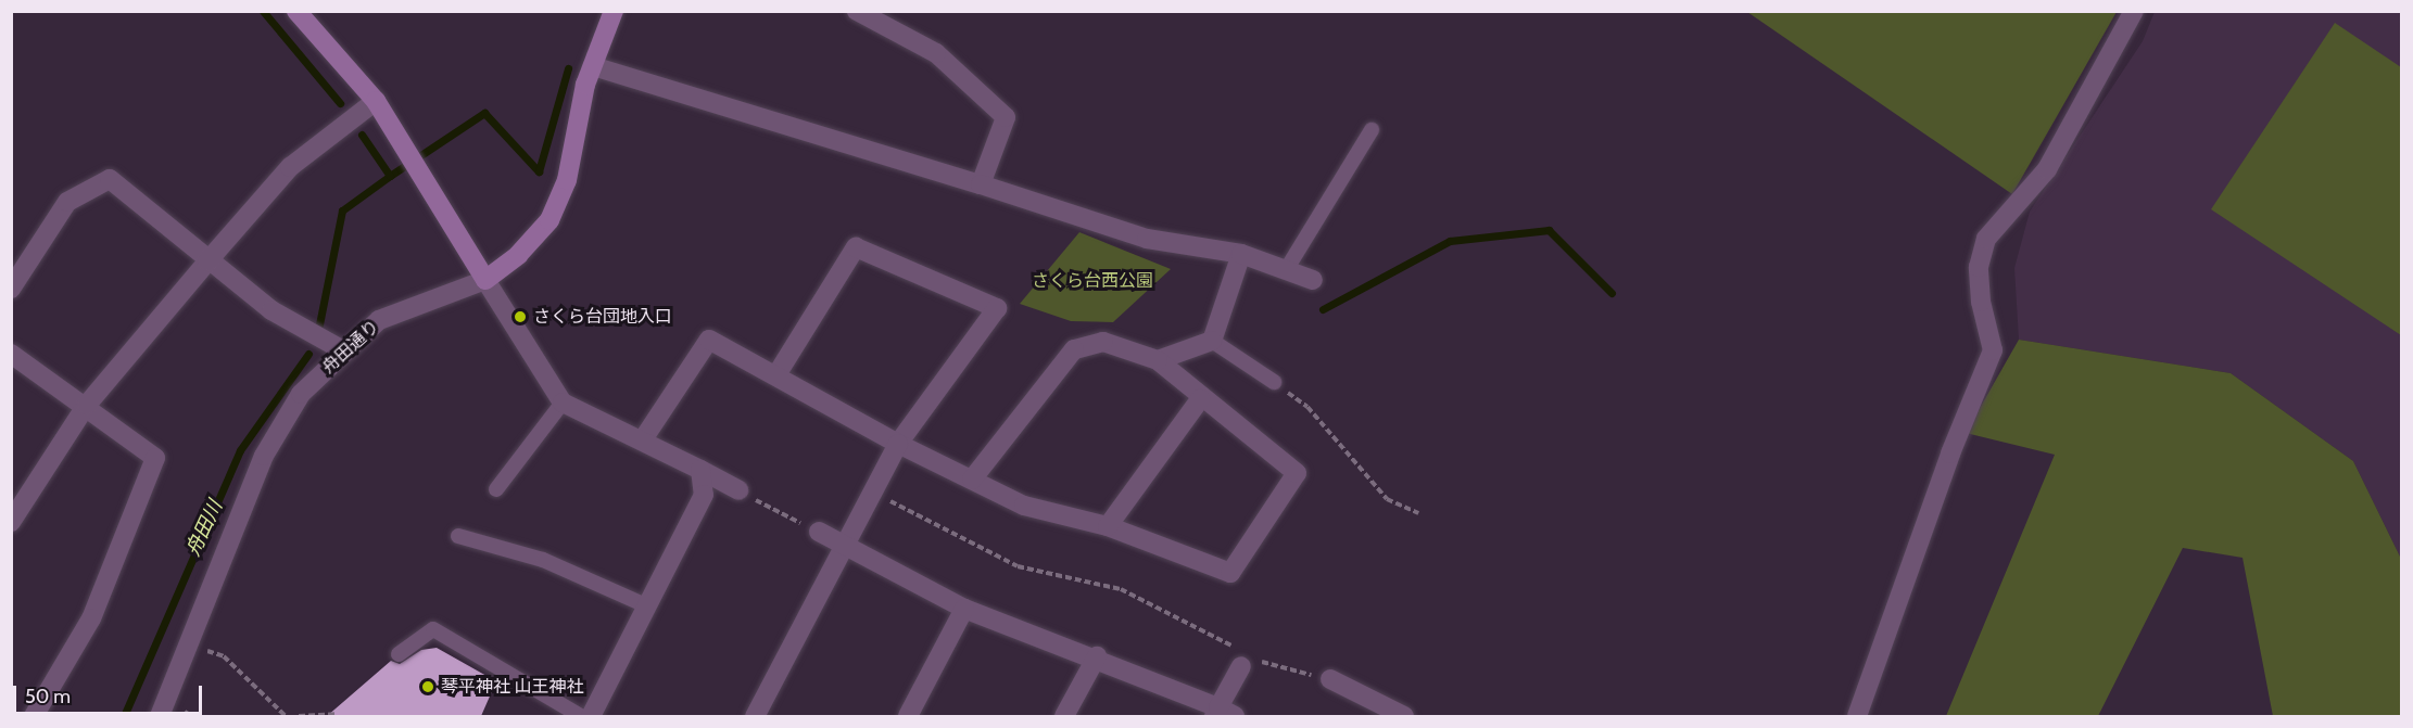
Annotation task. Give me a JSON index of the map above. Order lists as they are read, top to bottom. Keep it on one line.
{"streets":{"street":["舟田通り"]},"water":["舟田川"],"parks":["さくら台西公園"],"places":["さくら台団地入口","琴平神社 山王神社"],"scale_bar":"50 m"}
